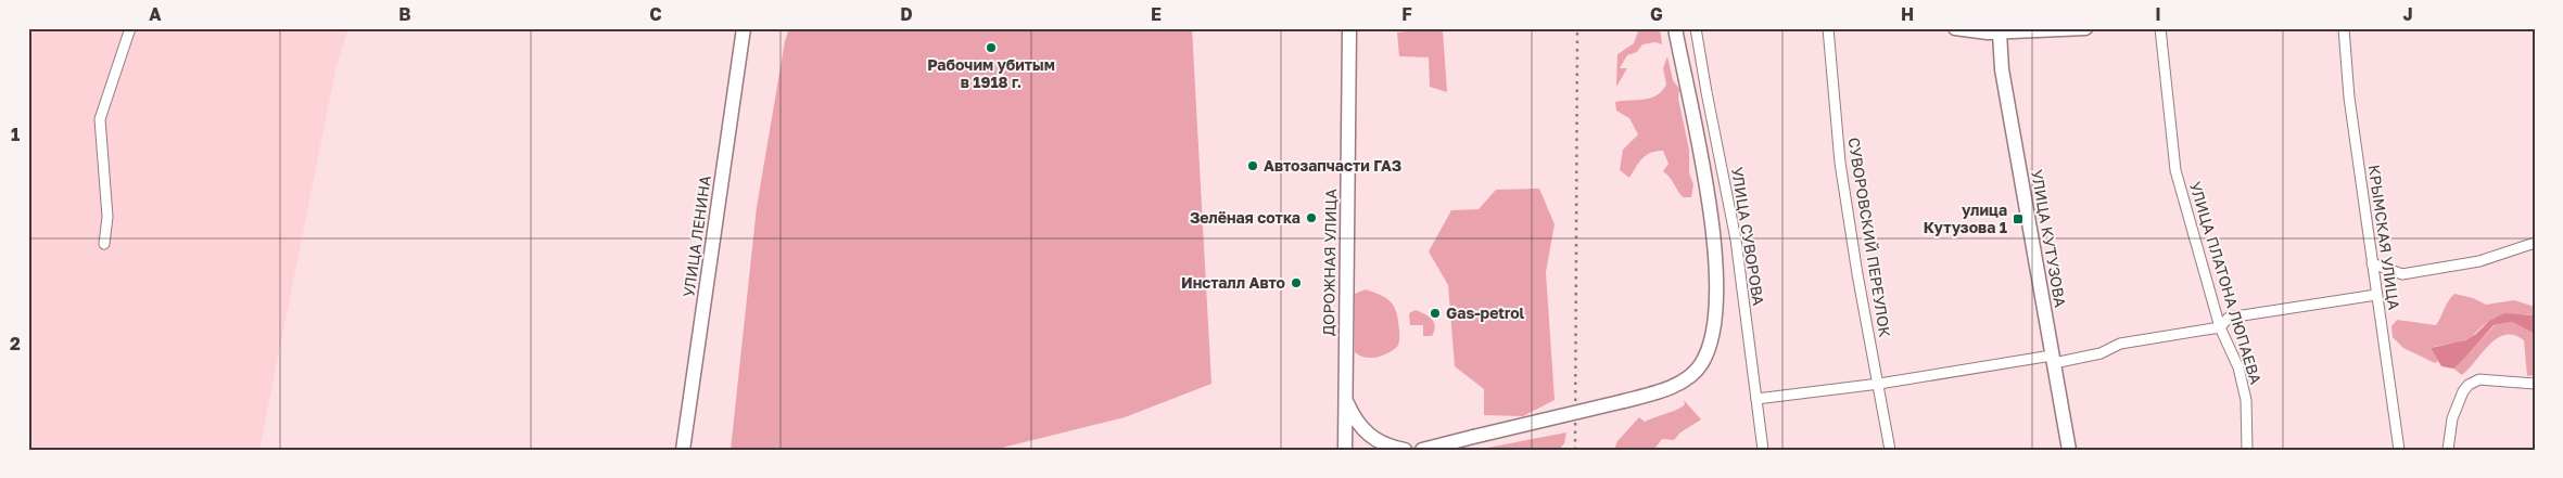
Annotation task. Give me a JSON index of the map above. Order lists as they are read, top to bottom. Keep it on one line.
{"streets":{"street":["УЛИЦА ЛЕНИНА","УЛИЦА СУВОРОВА","СУВОРОВСКИЙ ПЕРЕУЛОК","КРЫМСКАЯ УЛИЦА","УЛИЦА КУТУЗОВА","ДОРОЖНАЯ УЛИЦА","УЛИЦА ПЛАТОНА ЛЮПАЕВА"]},"places":{"other":["Рабочим убитым в 1918 г.","Автозапчасти ГАЗ","Зелёная сотка","Инсталл Авто","Gas-petrol"],"transit":["улица Кутузова 1"]},"grid":{"columns":["A","B","C","D","E","F","G","H","I","J"],"rows":["1","2"]}}
